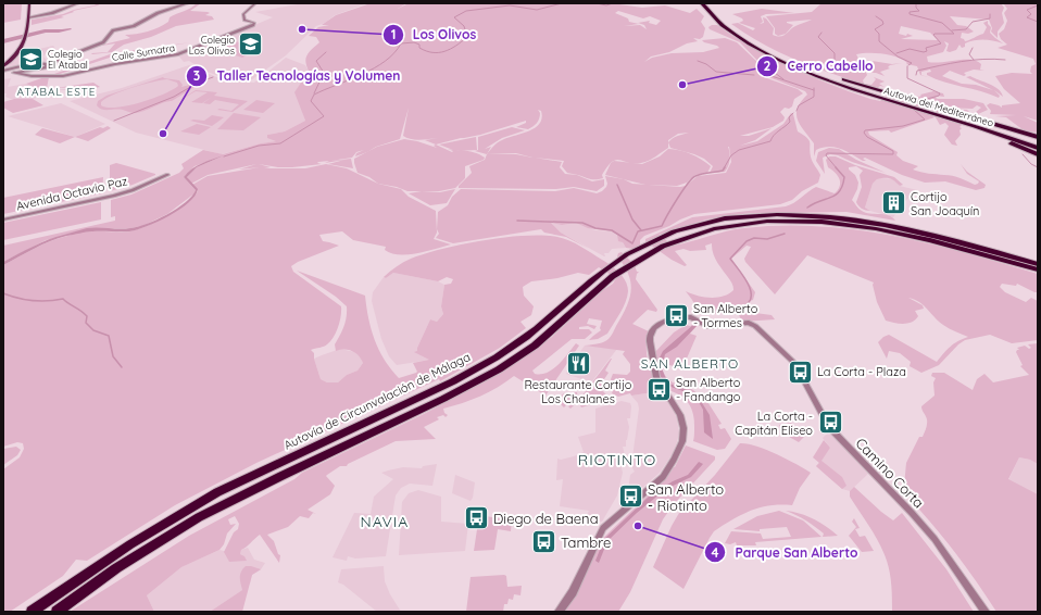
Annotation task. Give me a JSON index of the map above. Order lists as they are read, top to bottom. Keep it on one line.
{"streets":{"highway":["Autovía del Mediterráneo","Autovía de Circunvalación de Málaga"],"street":["Calle Sumatra","Avenida Octavio Paz","Camino Corta"]},"districts":["ATABAL ESTE","SAN ALBERTO","RIOTINTO","NAVIA"],"places":{"other":["Los Olivos","Cerro Cabello","Taller Tecnologías y Volumen","Parque San Alberto"],"school or university":["Colegio Los Olivos","Colegio El Atabal"],"building":["Cortijo San Joaquín"],"bus stop":["San Alberto - Tormes","La Corta - Plaza","San Alberto - Fandango","La Corta - Capitán Eliseo","San Alberto - Riotinto","Diego de Baena","Tambre"],"restaurant":["Restaurante Cortijo Los Chalanes"]}}
